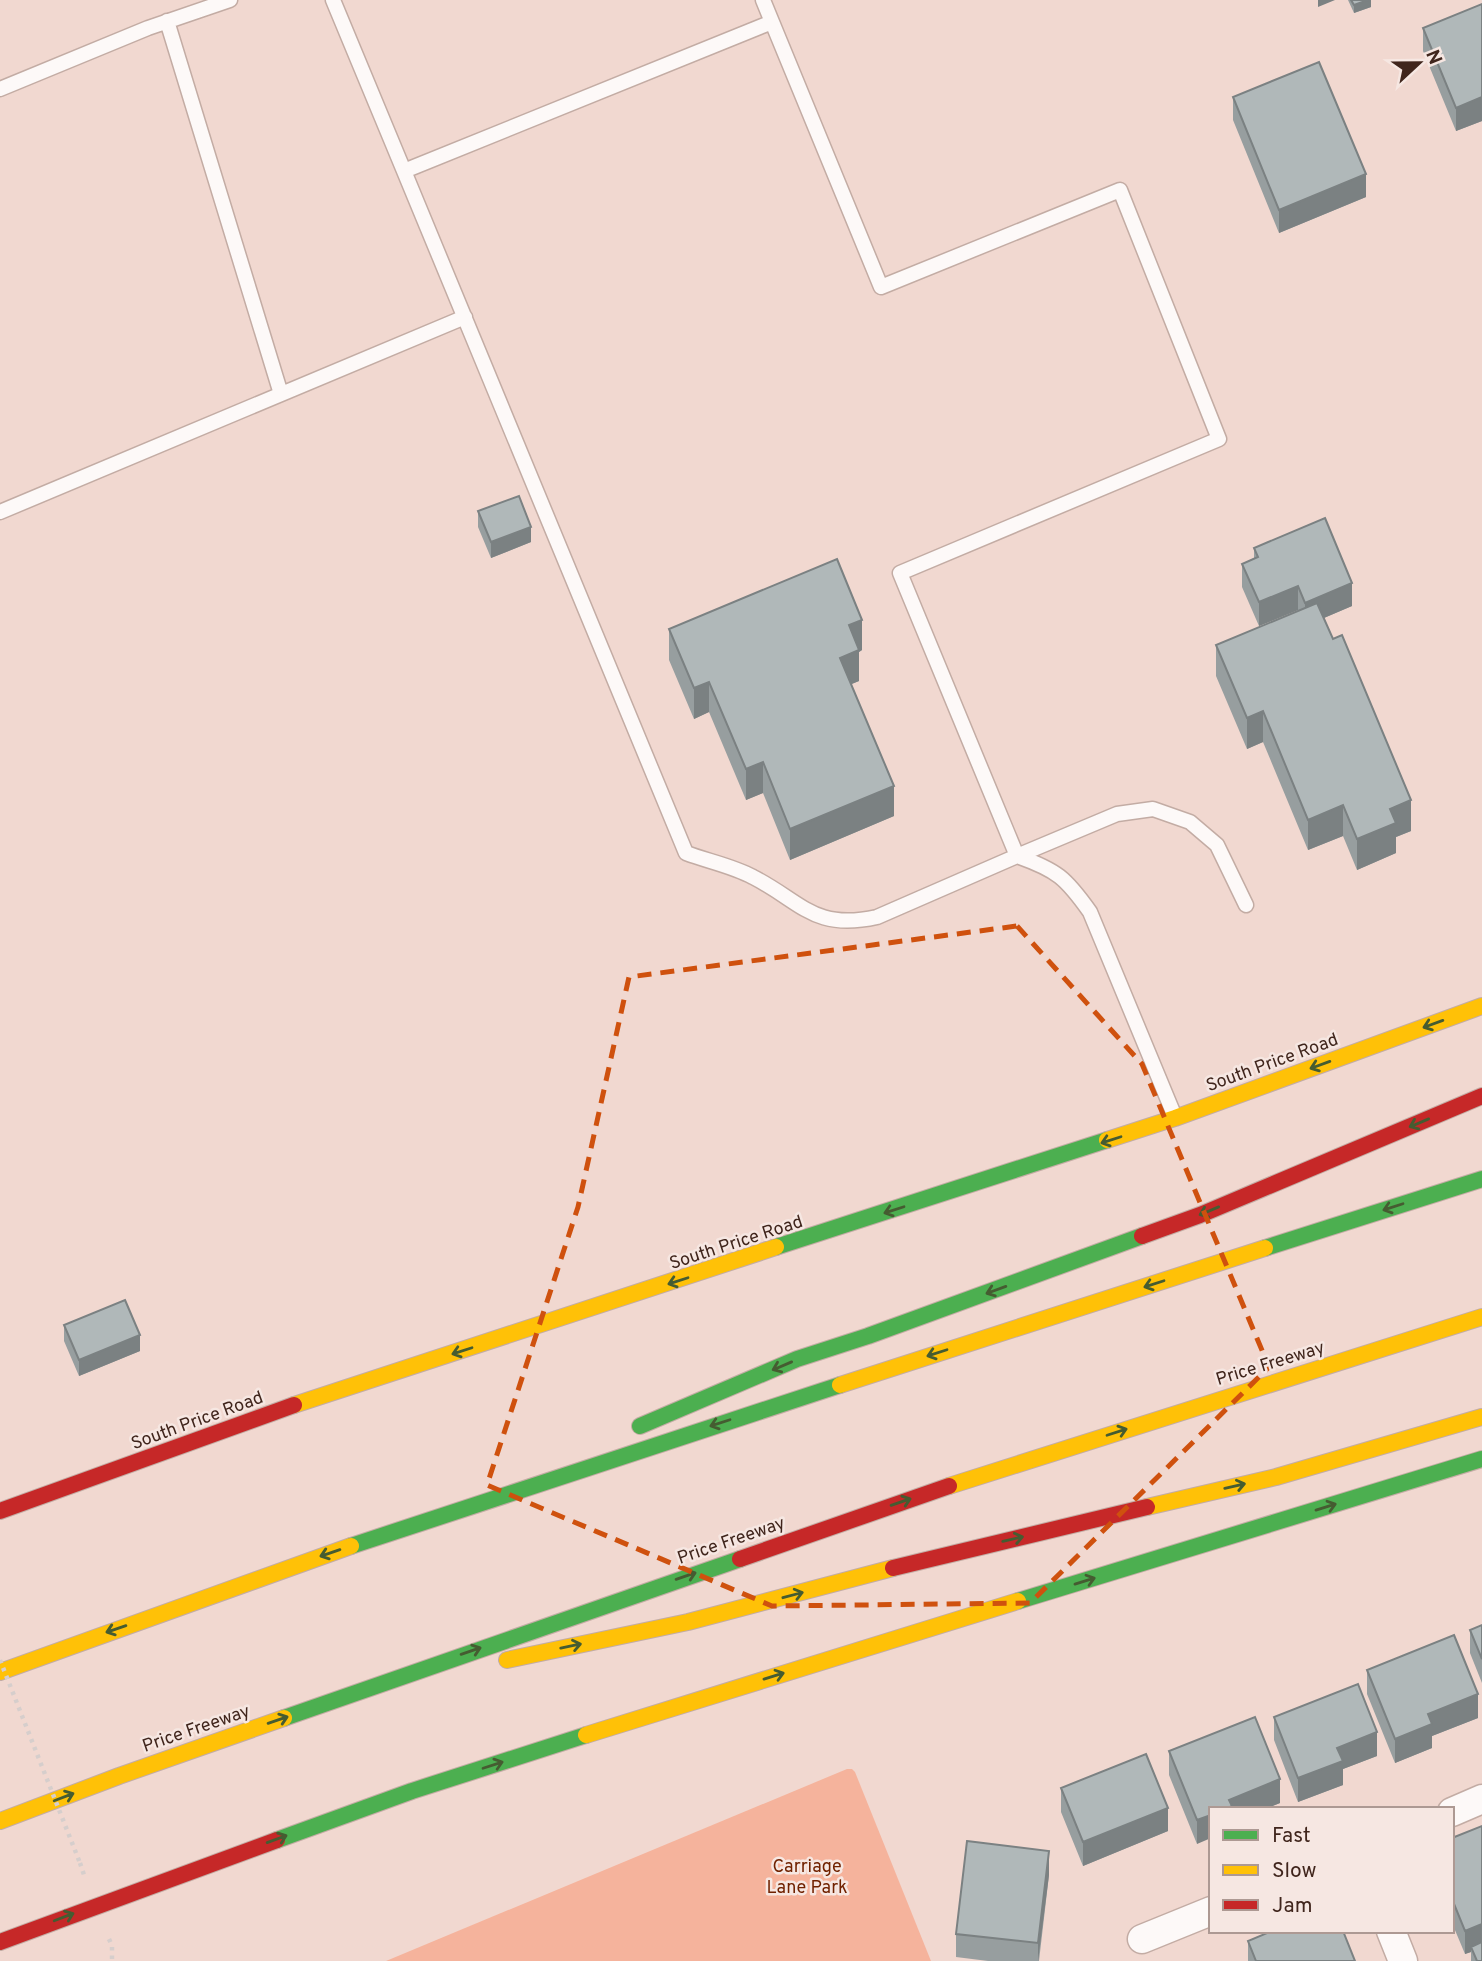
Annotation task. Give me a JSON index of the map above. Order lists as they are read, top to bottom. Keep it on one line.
{"streets":{"main road":["South Price Road","Price Freeway"]},"parks":["Carriage Lane Park"],"legend":["Fast","Slow","Jam"],"north":"right"}
